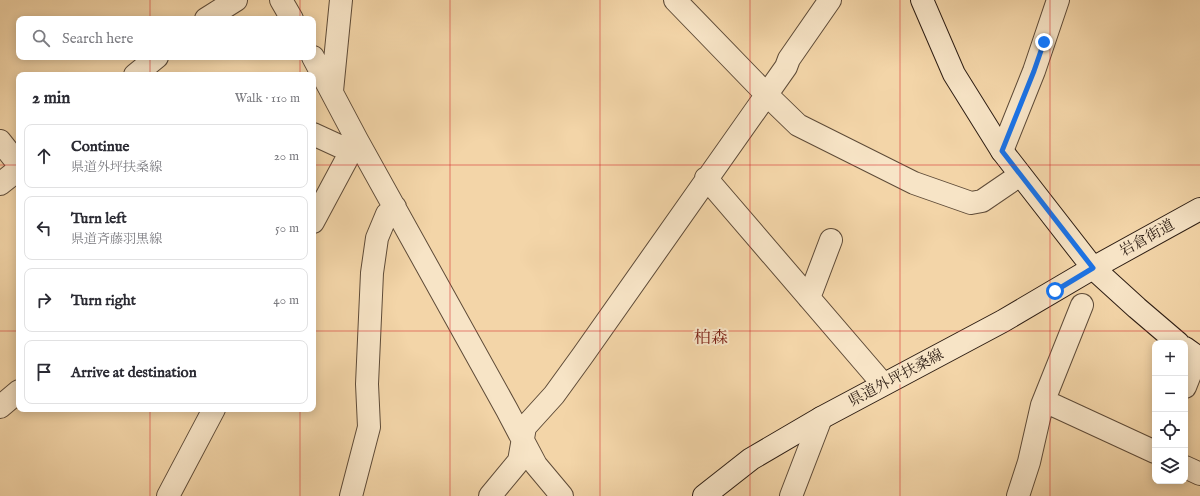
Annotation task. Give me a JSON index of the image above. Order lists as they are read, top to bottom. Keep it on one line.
{"streets":{"street":["岩倉街道","県道外坪扶桑線"]},"crossings":[["岩倉街道","県道外坪扶桑線"]],"districts":["柏森"],"page":{"search":"Search here","heading":["2 min","Walk · 110 m"],"list":[["Continue","県道外坪扶桑線","20 m"],["Turn left","県道斉藤羽黒線","50 m"],["Turn right","40 m"],"Arrive at destination"],"map_buttons":["+","−"]}}
